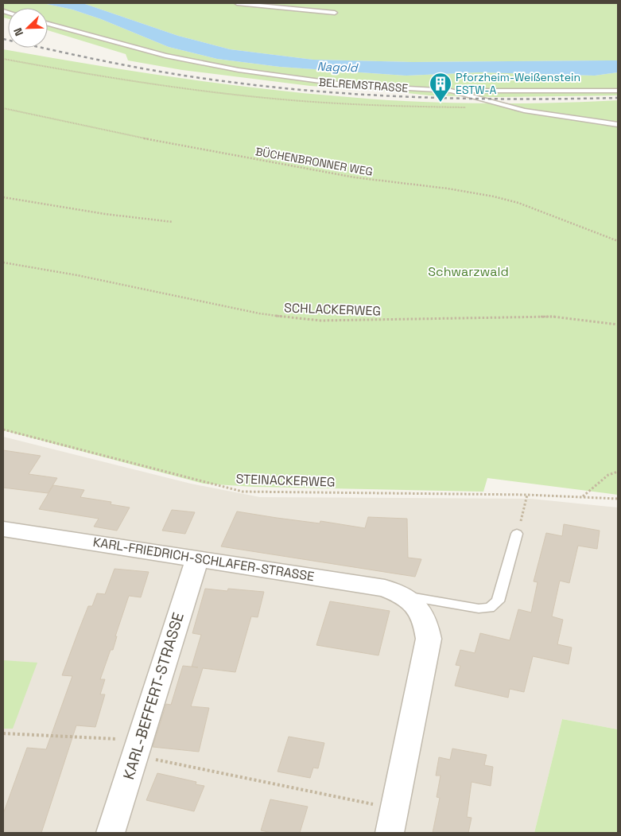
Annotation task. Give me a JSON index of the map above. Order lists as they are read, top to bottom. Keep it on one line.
{"streets":{"street":["KARL-FRIEDRICH-SCHLAFER-STRASSE","KARL-BEFFERT-STRASSE"],"lane":["BELREMSTRASSE"],"path":["BÜCHENBRONNER WEG","SCHLACKERWEG","STEINACKERWEG"]},"crossings":[["KARL-FRIEDRICH-SCHLAFER-STRASSE","KARL-BEFFERT-STRASSE"]],"water":["Nagold"],"parks":["Schwarzwald"],"places":{"building":["Pforzheim-Weißenstein ESTW-A"]},"north":"bottom left"}
